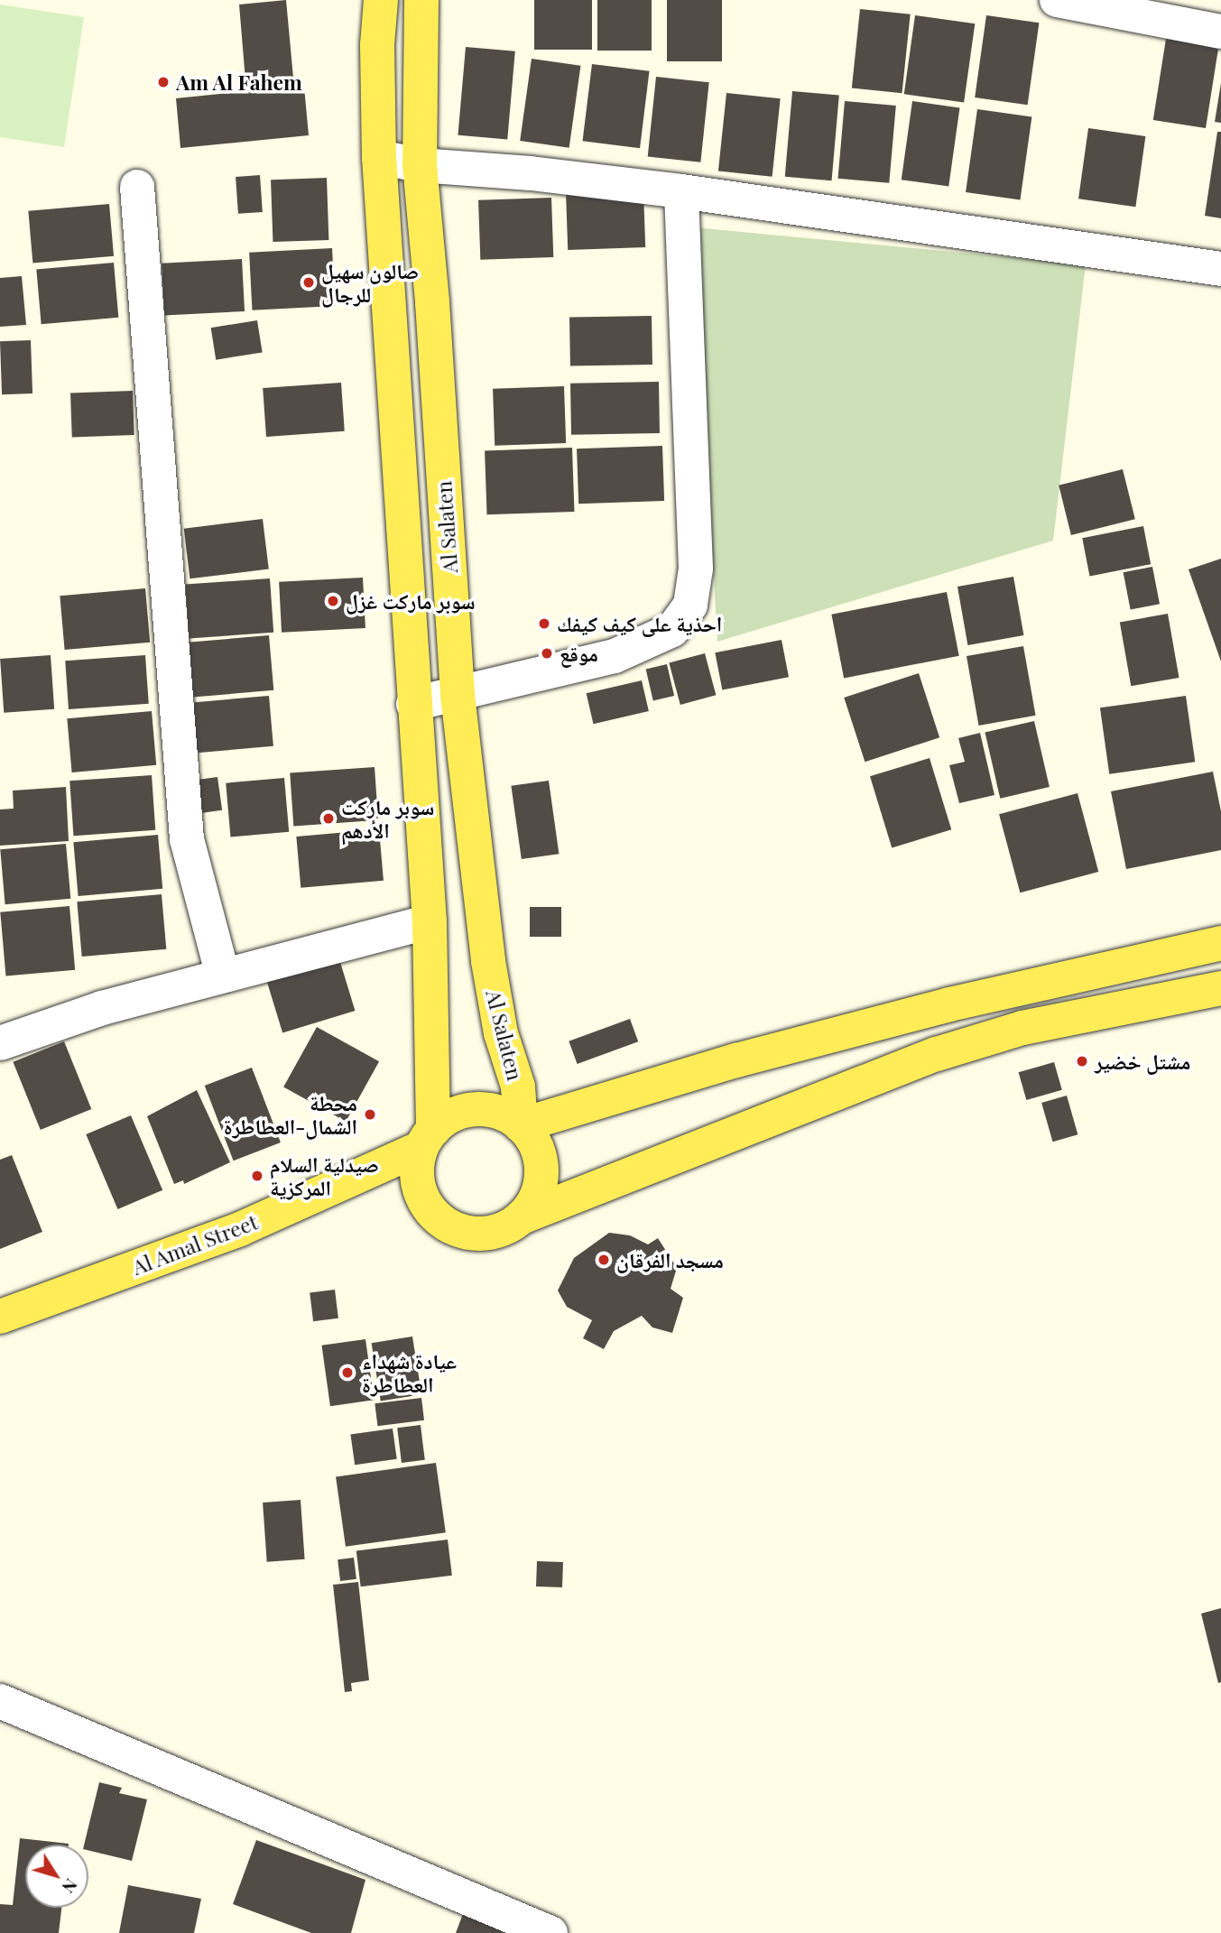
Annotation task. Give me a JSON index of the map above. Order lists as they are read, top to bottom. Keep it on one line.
{"streets":{"main road":["Al Salaten","Al Amal Street"]},"crossings":[["Al Salaten","Al Amal Street"]],"places":["Am Al Fahem","صالون سهيل للرجال","سوبر ماركت غزل","احذية على كيف كيفك","موقع","سوبر ماركت الأدهم","مشتل خضير","محطة الشمال-العطاطرة","صيدلية السلام المركزية","مسجد الفرقان","عيادة شهداء العطاطرة"],"north":"bottom right"}
